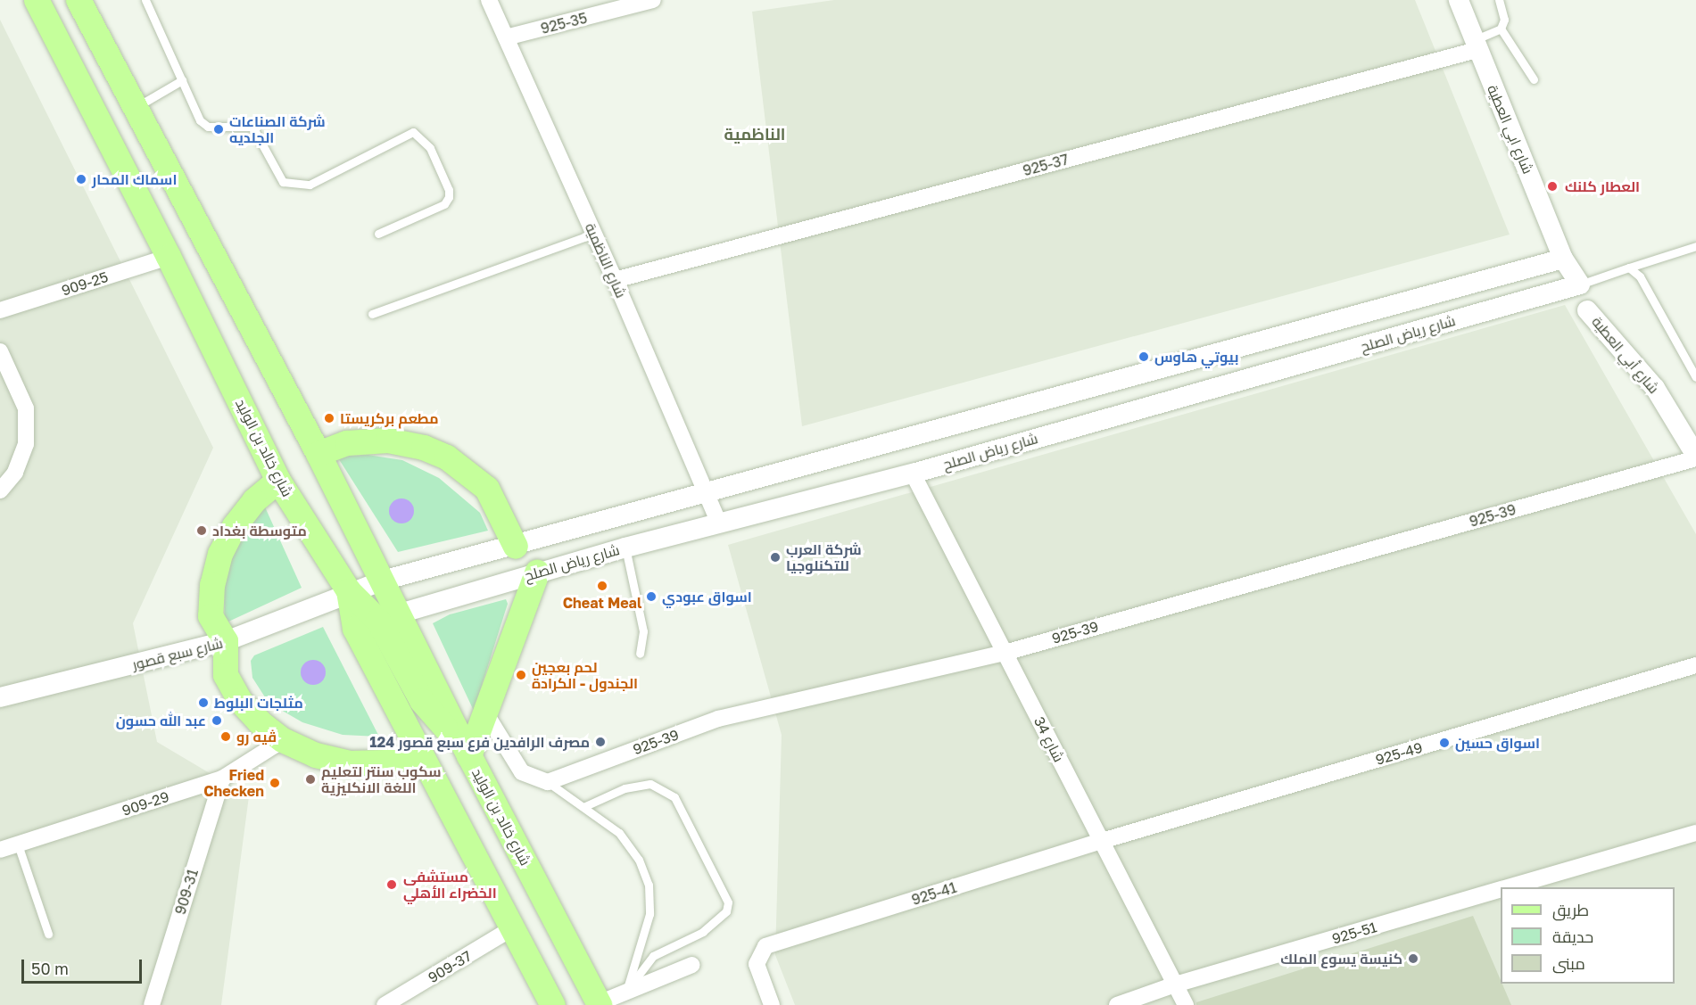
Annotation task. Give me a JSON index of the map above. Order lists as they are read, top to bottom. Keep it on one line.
{"streets":{"main road":["شارع خالد بن الوليد"],"street":["925-35","شارع ابي العطية","925-37","شارع الناظمية","909-25","شارع رياض الصلح","شارع أبي العطية","925-39","شارع سبع قصور","شارع 34","925-49","909-29","909-31","925-41","925-51","909-37"]},"crossings":[["925-35","شارع الناظمية"],["شارع ابي العطية","925-37"],["شارع ابي العطية","شارع رياض الصلح"],["925-37","شارع الناظمية"],["شارع الناظمية","شارع رياض الصلح"],["909-25","شارع خالد بن الوليد"],["شارع رياض الصلح","شارع خالد بن الوليد"],["شارع رياض الصلح","شارع سبع قصور"],["شارع رياض الصلح","شارع 34"],["شارع أبي العطية","925-39"],["شارع خالد بن الوليد","شارع سبع قصور"],["925-39","شارع 34"],["شارع 34","925-49"],["شارع 34","925-41"],["شارع 34","925-51"],["925-49","925-41"],["909-29","909-31"]],"districts":["الناظمية"],"places":["شركة الصناعات الجلديه","اسماك المحار","العطار كلنك","بيوتي هاوس","مطعم بركريستا","متوسطة بغداد","شركة العرب للتكنلوجيا","Cheat Meal","اسواق عبودي","لحم بعجين الجندول - الكرادة","مثلجات البلوط","عبد الله حسون","ڤيه رو","مصرف الرافدين فرع سبع قصور 124","اسواق حسين","سكوب سنتر لتعليم اللغة الانكليزية","Fried Checken","مستشفى الخضراء الأهلي","كنيسة يسوع الملك"],"legend":["طريق","حديقة","مبنى"],"scale_bar":"50 m"}
